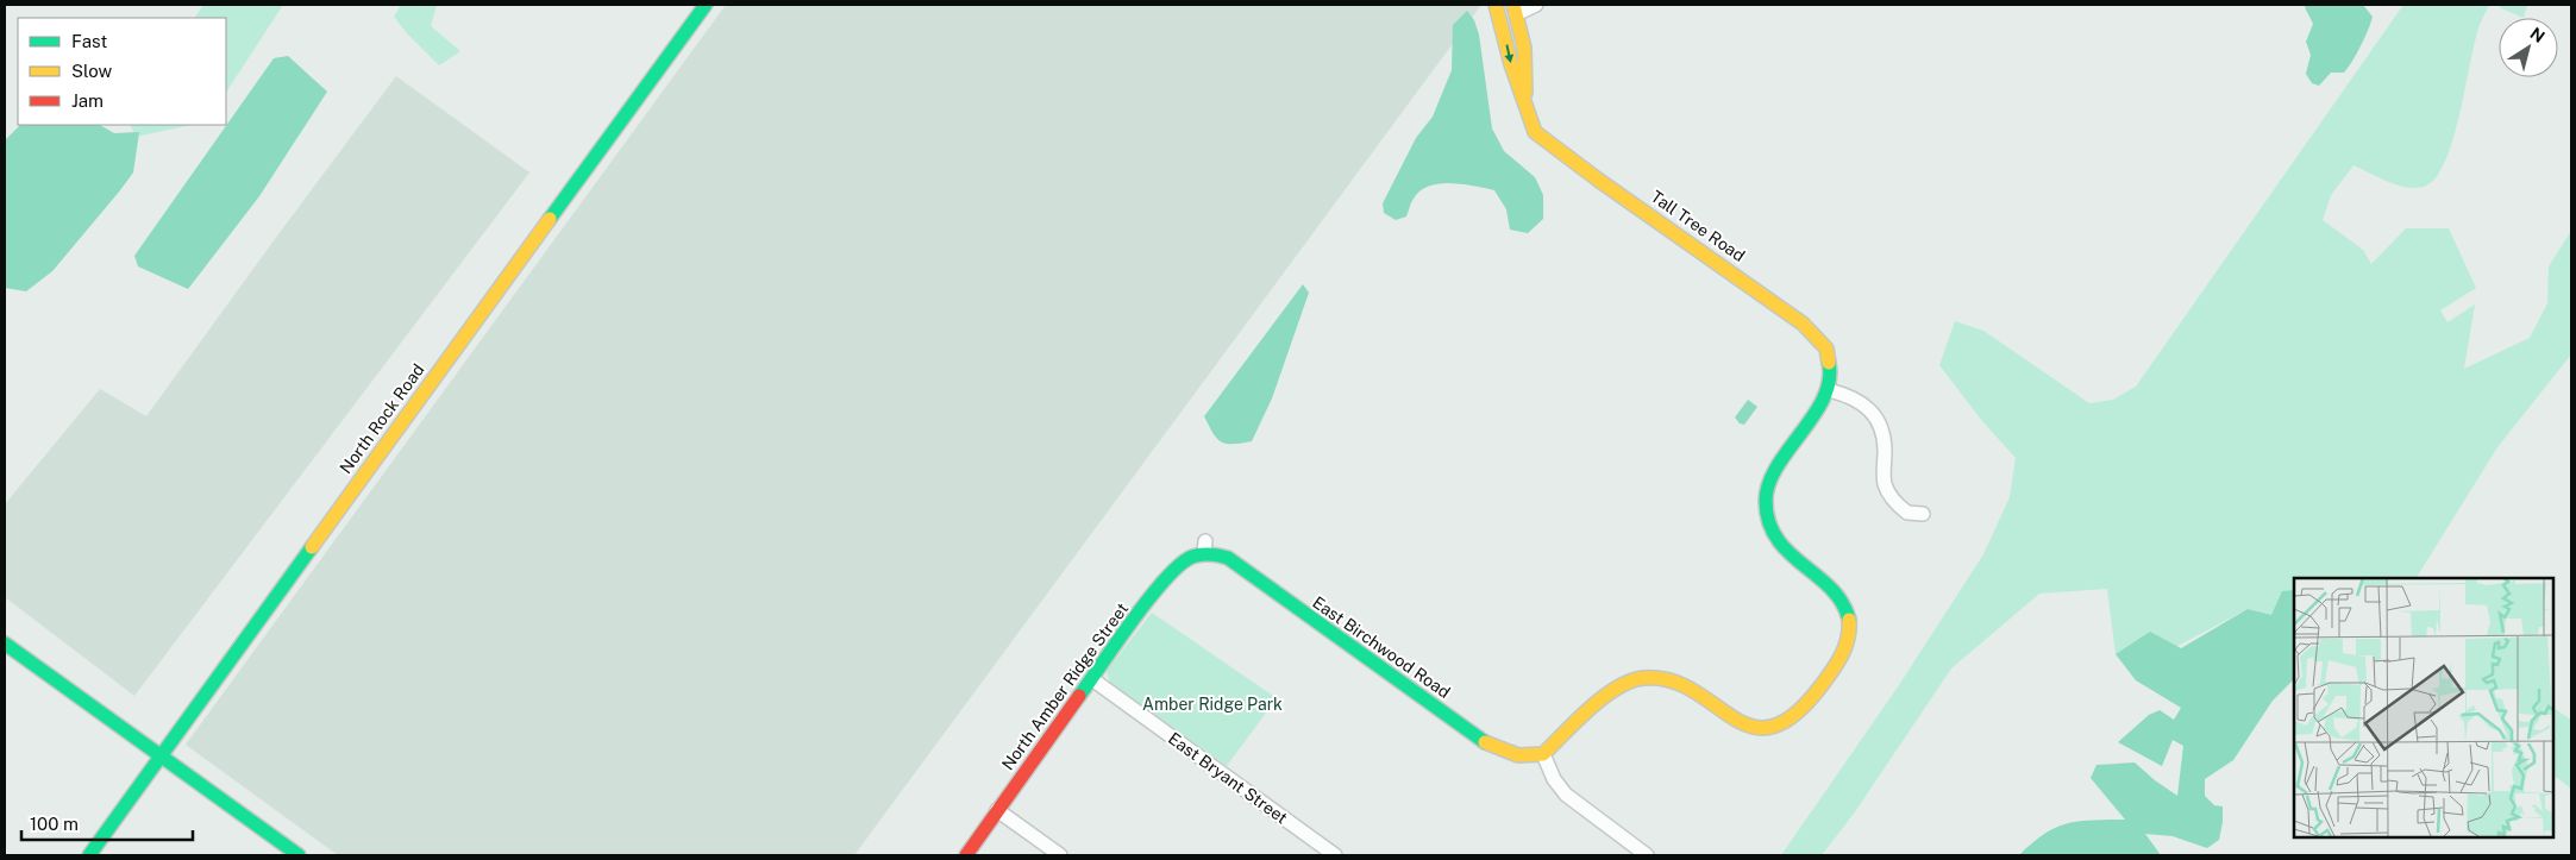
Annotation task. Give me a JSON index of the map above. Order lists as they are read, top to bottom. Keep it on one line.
{"streets":{"street":["Tall Tree Road","North Rock Road","East Birchwood Road","North Amber Ridge Street","East Bryant Street"]},"crossings":[["East Birchwood Road","North Amber Ridge Street"],["North Amber Ridge Street","East Bryant Street"]],"parks":["Amber Ridge Park"],"legend":["Fast","Slow","Jam"],"scale_bar":"100 m","north":"top right"}
